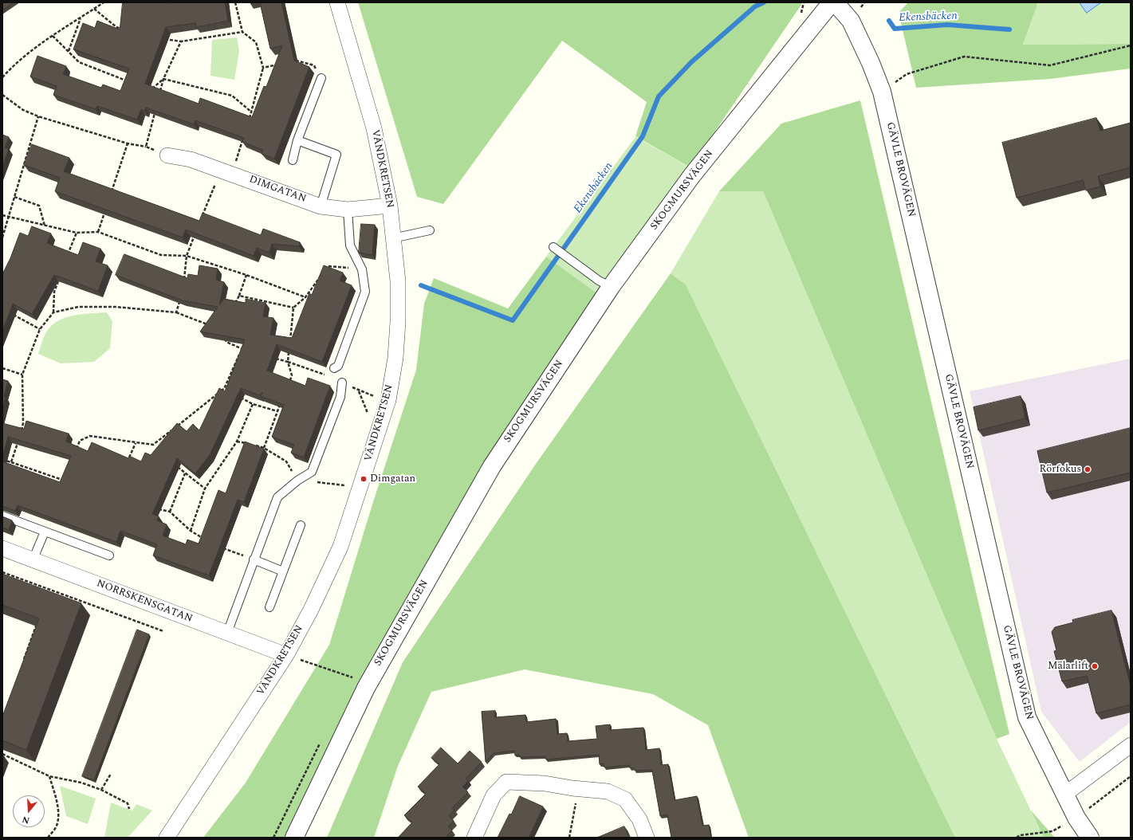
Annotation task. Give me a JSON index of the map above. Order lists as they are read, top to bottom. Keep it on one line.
{"streets":{"street":["VÄNDKRETSEN","GÄVLE BROVÄGEN","DIMGATAN","SKOGMURSVÄGEN","NORRSKENSGATAN"]},"crossings":[["VÄNDKRETSEN","DIMGATAN"],["VÄNDKRETSEN","NORRSKENSGATAN"]],"water":["Ekensbäcken"],"places":["Rörfokus","Dimgatan","Mälarlift"],"north":"bottom"}
